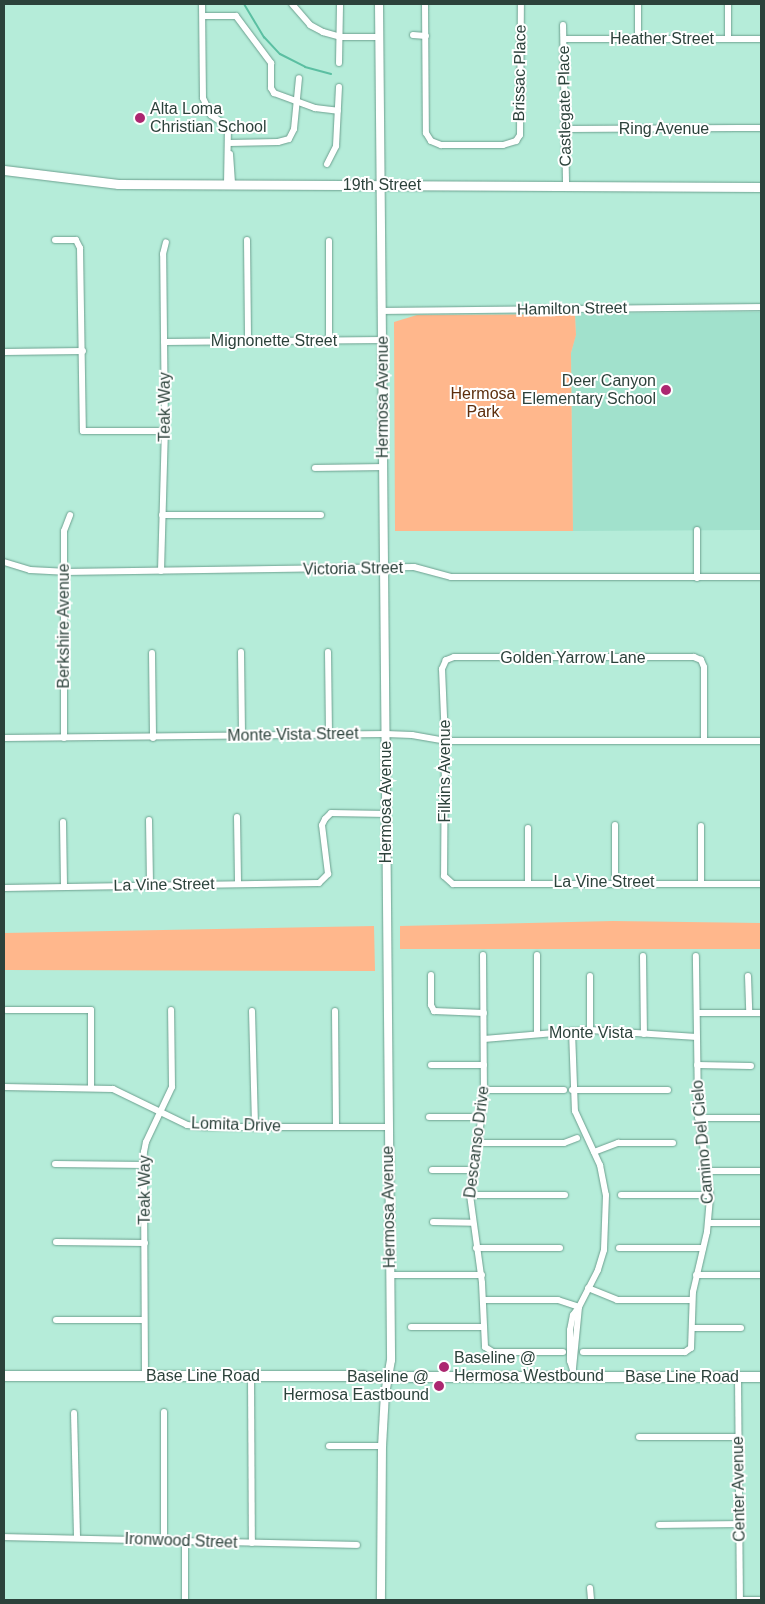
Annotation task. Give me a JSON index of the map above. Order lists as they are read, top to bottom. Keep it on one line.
{"streets":{"main road":["19th Street","Base Line Road"],"street":["Heather Street","Brissac Place","Castlegate Place","Ring Avenue","Hamilton Street","Mignonette Street","Hermosa Avenue","Teak Way","Victoria Street","Berkshire Avenue","Golden Yarrow Lane","Monte Vista Street","Filkins Avenue","La Vine Street","Monte Vista","Lomita Drive","Descanso Drive","Camino Del Cielo","Center Avenue","Ironwood Street"]},"crossings":[["Heather Street","Castlegate Place"],["Castlegate Place","Ring Avenue"],["Castlegate Place","19th Street"],["19th Street","Hermosa Avenue"],["Hamilton Street","Hermosa Avenue"],["Mignonette Street","Hermosa Avenue"],["Mignonette Street","Teak Way"],["Hermosa Avenue","Victoria Street"],["Hermosa Avenue","Monte Vista Street"],["Hermosa Avenue","La Vine Street"],["Hermosa Avenue","Lomita Drive"],["Hermosa Avenue","Base Line Road"],["Teak Way","Victoria Street"],["Teak Way","Lomita Drive"],["Teak Way","Base Line Road"],["Victoria Street","Berkshire Avenue"],["Berkshire Avenue","Monte Vista Street"],["Golden Yarrow Lane","Monte Vista Street"],["Golden Yarrow Lane","Filkins Avenue"],["Monte Vista Street","Filkins Avenue"],["Filkins Avenue","La Vine Street"],["Monte Vista","Descanso Drive"],["Monte Vista","Camino Del Cielo"],["Base Line Road","Center Avenue"]],"parks":["Hermosa Park"],"places":["Alta Loma Christian School","Deer Canyon Elementary School","Baseline @ Hermosa Westbound","Baseline @ Hermosa Eastbound"]}
